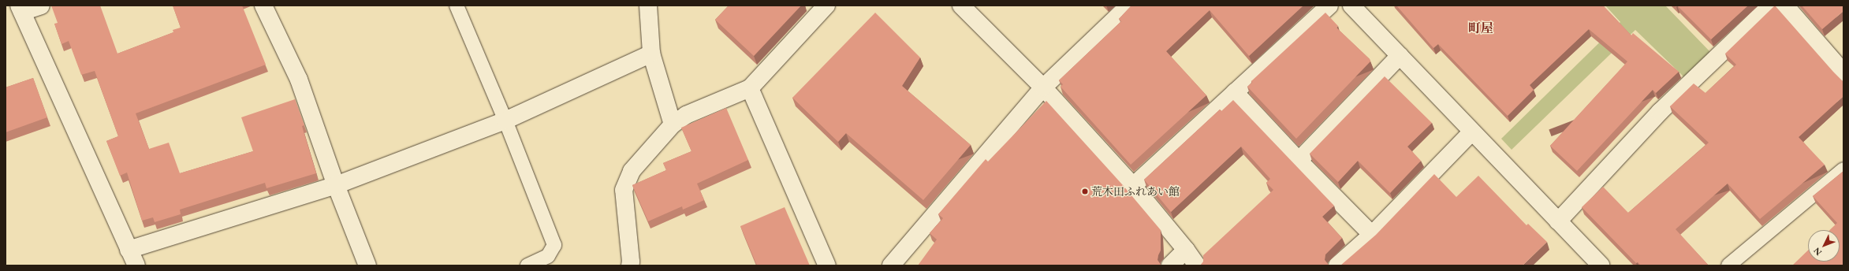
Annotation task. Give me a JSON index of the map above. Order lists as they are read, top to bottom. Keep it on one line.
{"districts":["町屋"],"places":["荒木田ふれあい館"],"north":"bottom left"}
